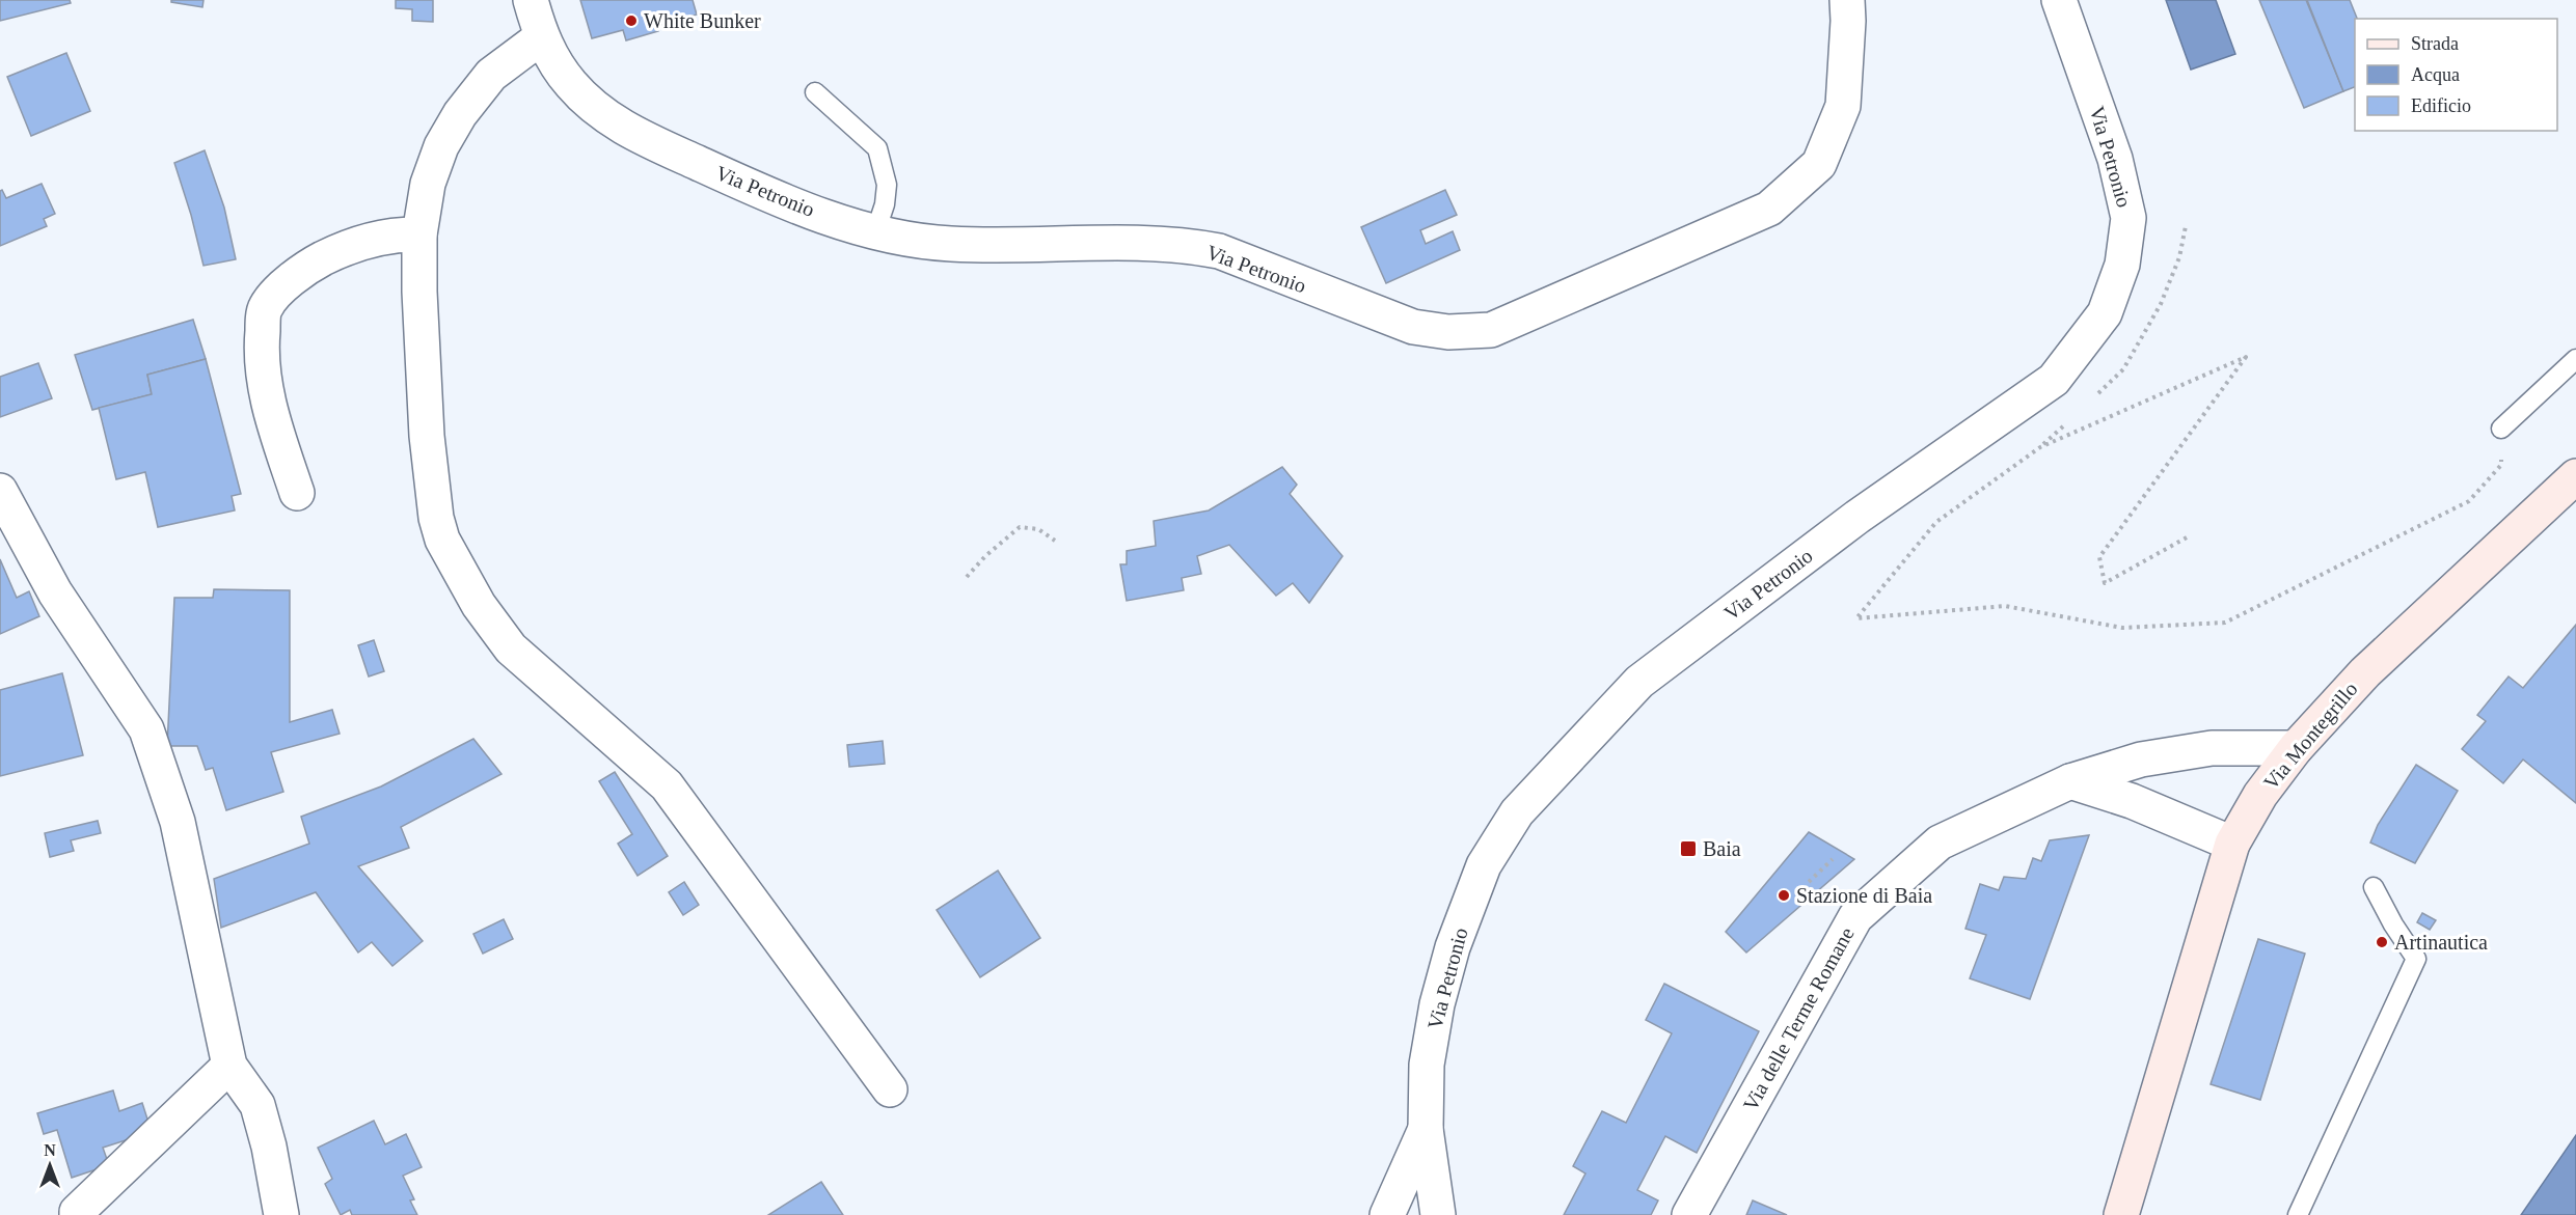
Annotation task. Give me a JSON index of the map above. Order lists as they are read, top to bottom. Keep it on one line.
{"streets":{"main road":["Via Montegrillo"],"street":["Via Petronio","Via delle Terme Romane"]},"crossings":[["Via Montegrillo","Via delle Terme Romane"]],"places":{"other":["White Bunker","Stazione di Baia","Artinautica"],"transit":["Baia"]},"legend":["Strada","Acqua","Edificio"],"north":"top"}
